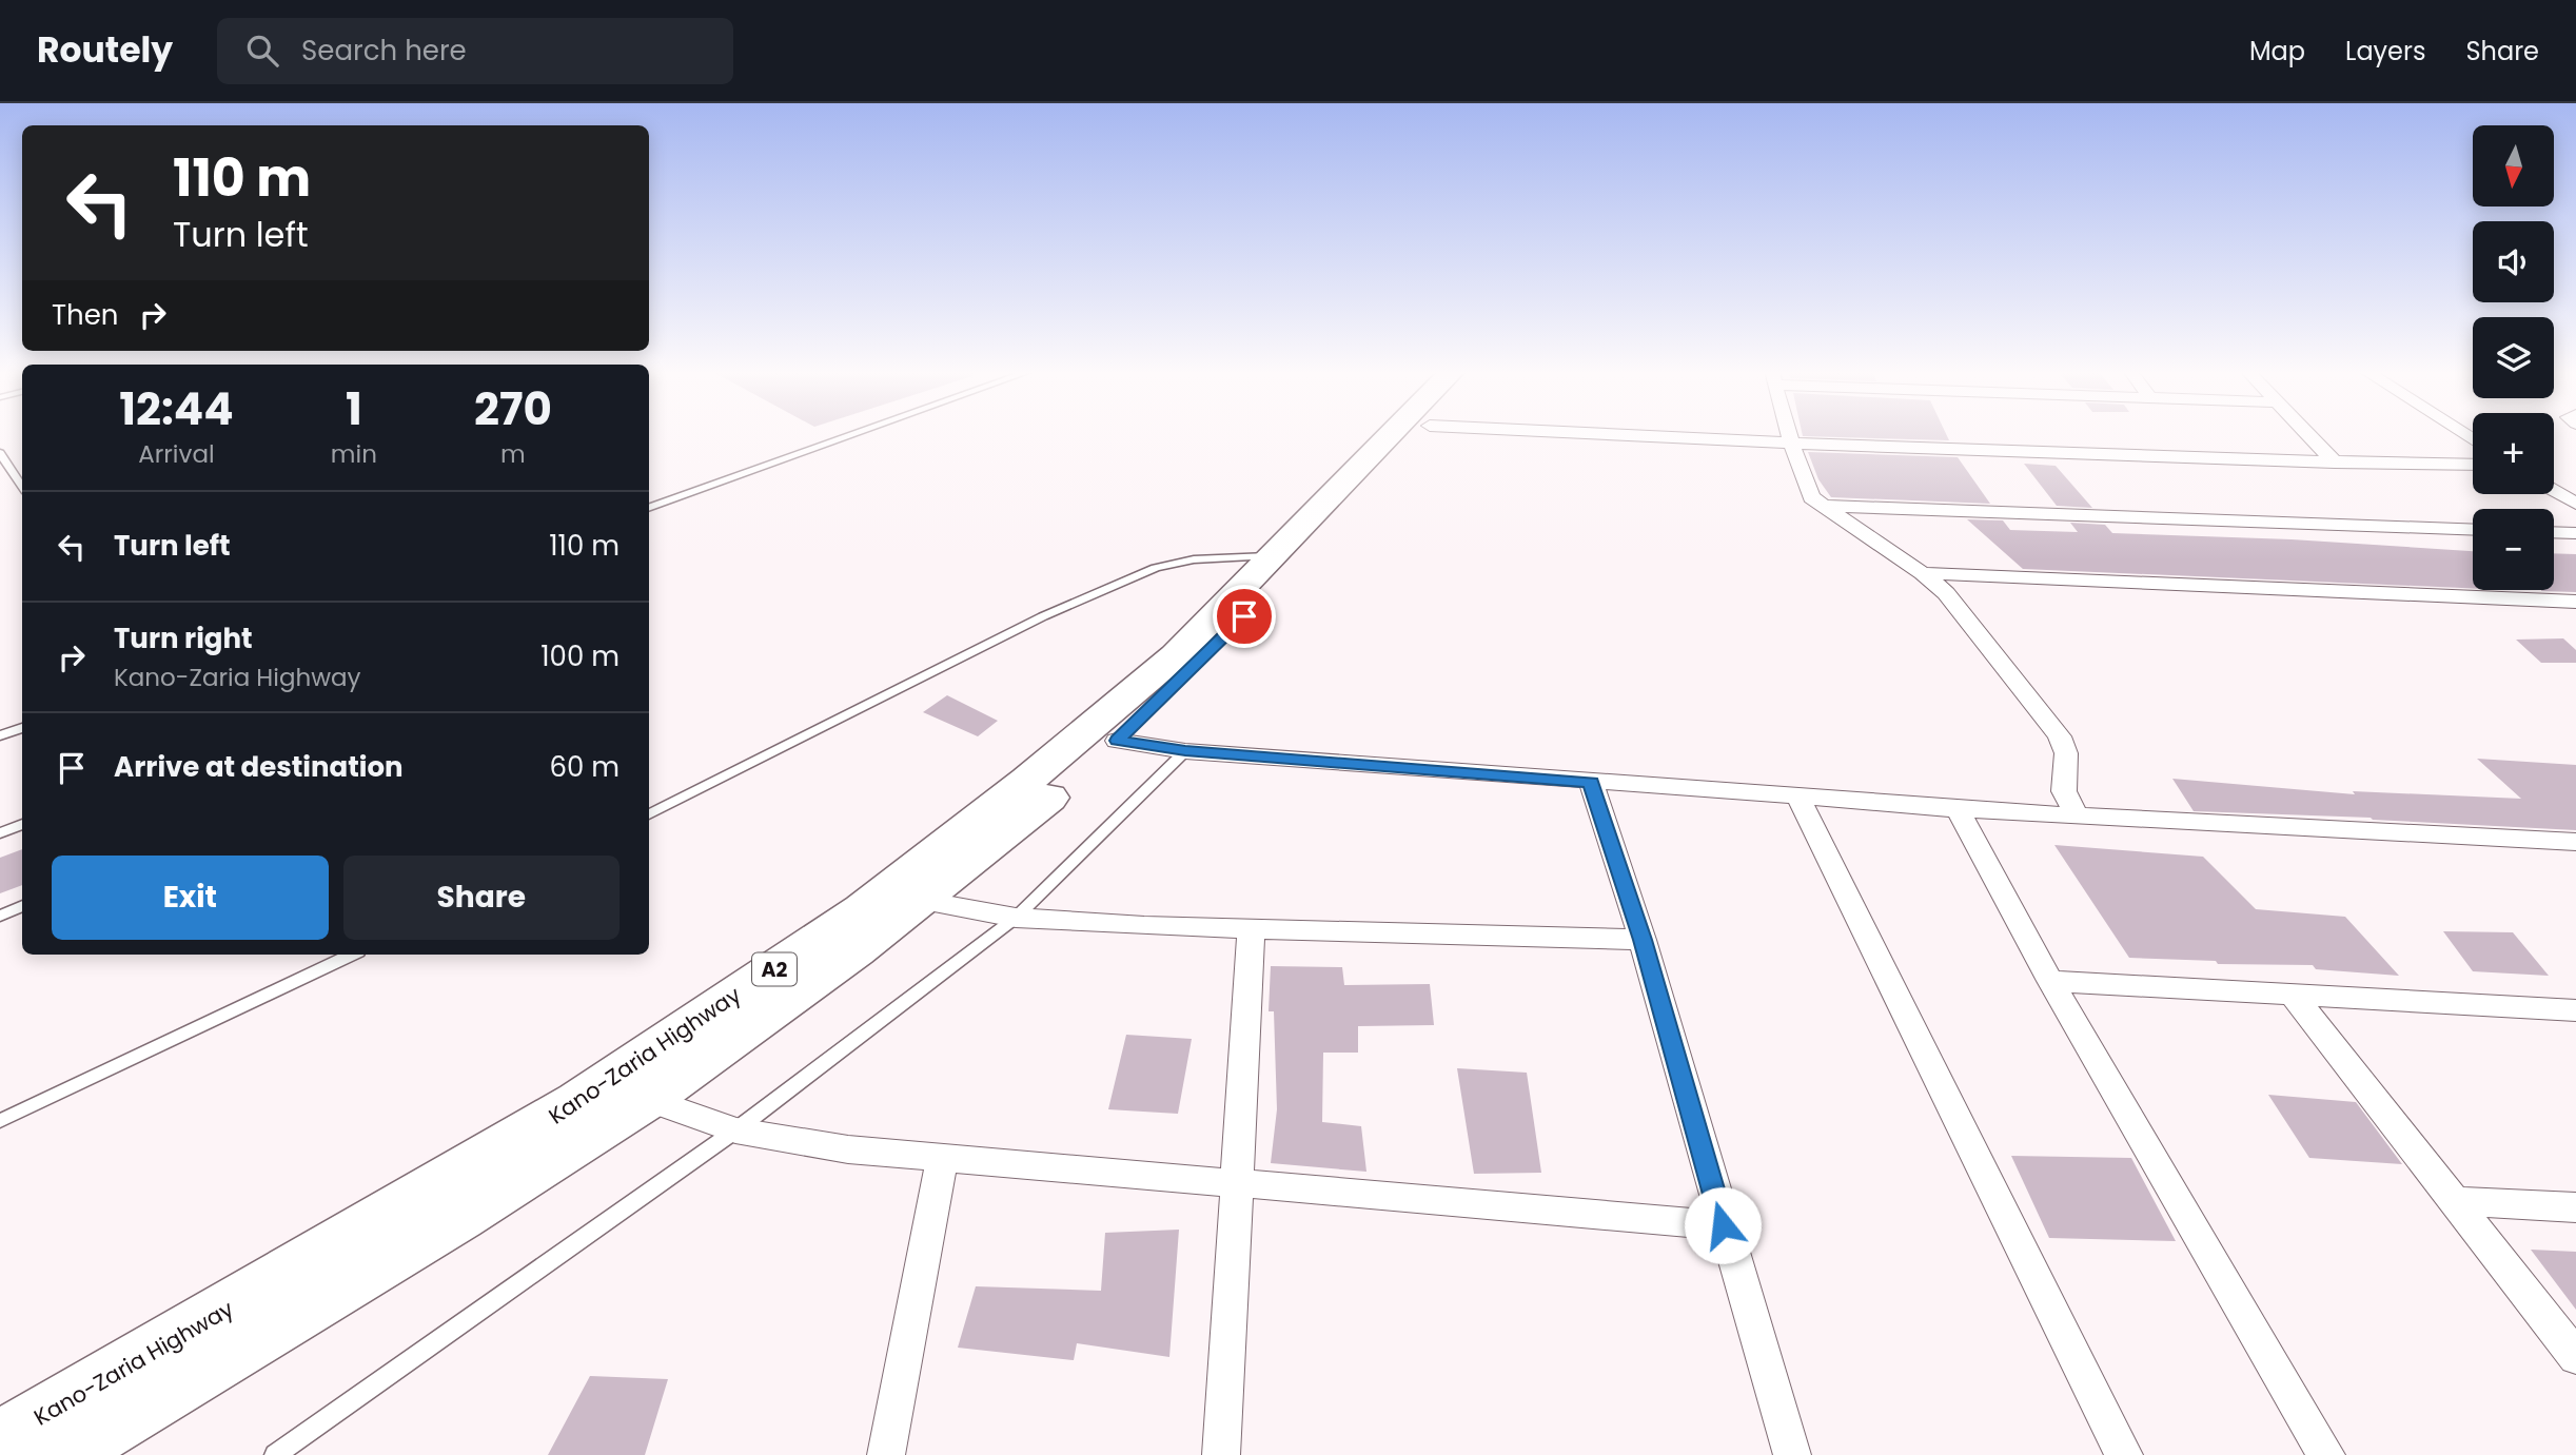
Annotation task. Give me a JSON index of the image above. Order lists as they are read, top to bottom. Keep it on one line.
{"streets":{"highway":["A2","Kano-Zaria Highway"]},"north":"bottom","page":{"header":"Routely","search":"Search here","nav":["Map","Layers","Share"],"map_buttons":["+","−"],"turn":["110 m","Turn left"],"then":"Then","eta":["12:44","Arrival","1","min","270","m"],"list":[{"name":"Turn left","value":"110 m"},{"name":"Turn right","note":"Kano-Zaria Highway","value":"100 m"},{"name":"Arrive at destination","value":"60 m"}],"buttons":["Exit","Share"]}}
